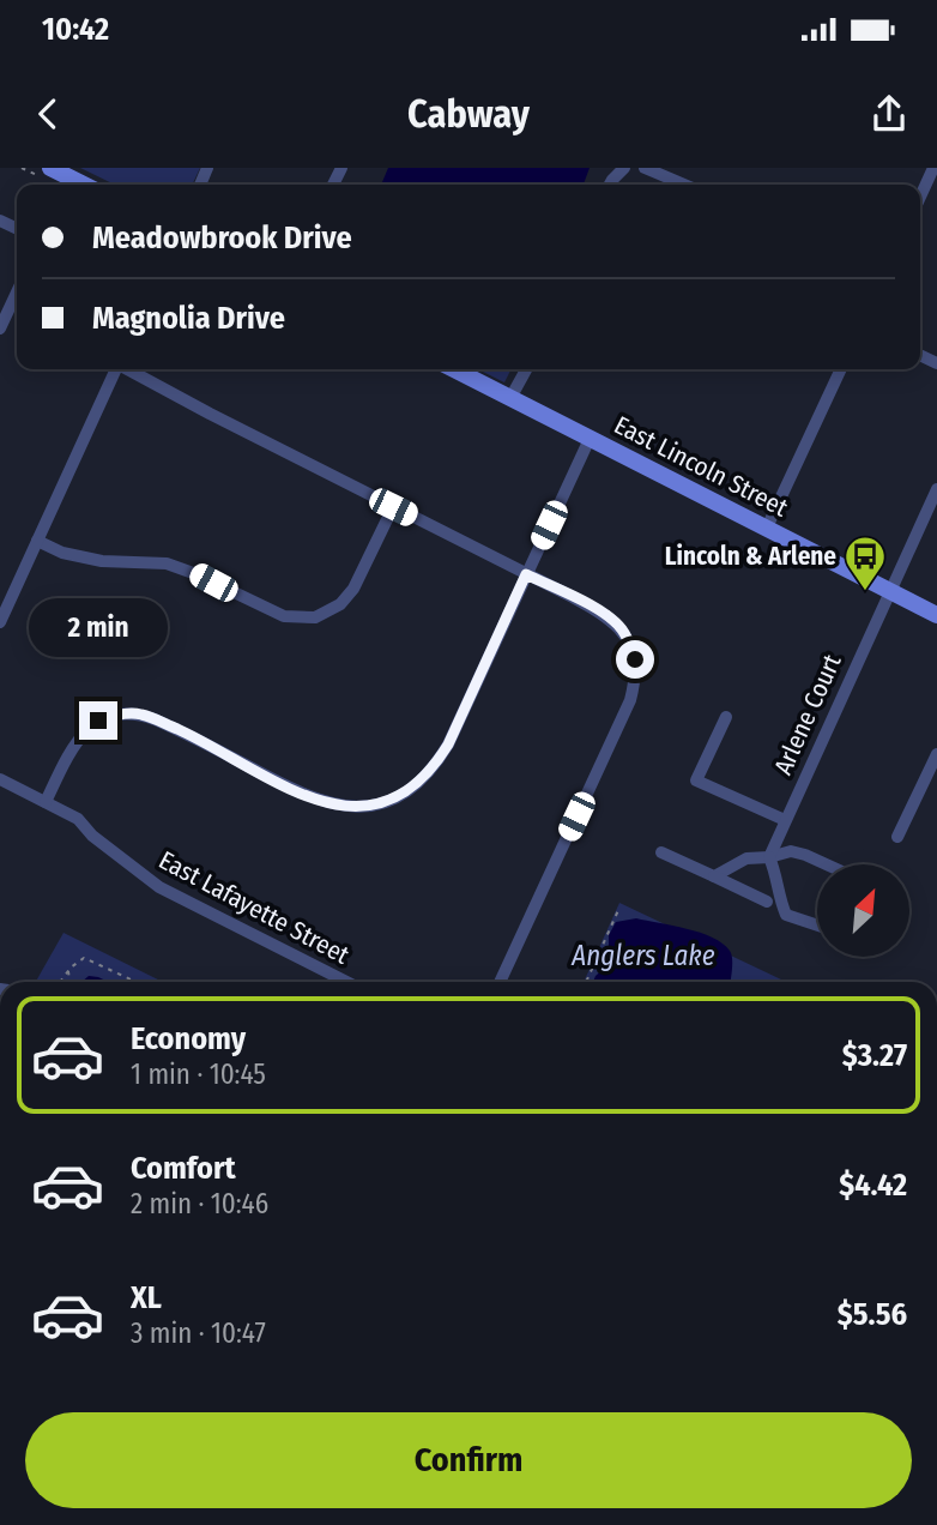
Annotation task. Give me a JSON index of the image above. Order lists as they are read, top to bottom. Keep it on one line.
{"streets":{"main road":["East Lincoln Street"],"street":["Arlene Court","East Lafayette Street"]},"crossings":[["East Lincoln Street","Arlene Court"]],"water":["Anglers Lake"],"places":{"bus stop":["Lincoln & Arlene"]},"north":"top right","page":{"status":"10:42","header":"Cabway","banner":["Meadowbrook Drive","Magnolia Drive"],"bubble":"2 min","list":[{"name":"Economy","note":"1 min · 10:45","value":"$3.27"},{"name":"Comfort","note":"2 min · 10:46","value":"$4.42"},{"name":"XL","note":"3 min · 10:47","value":"$5.56"}],"buttons":"Confirm"}}
